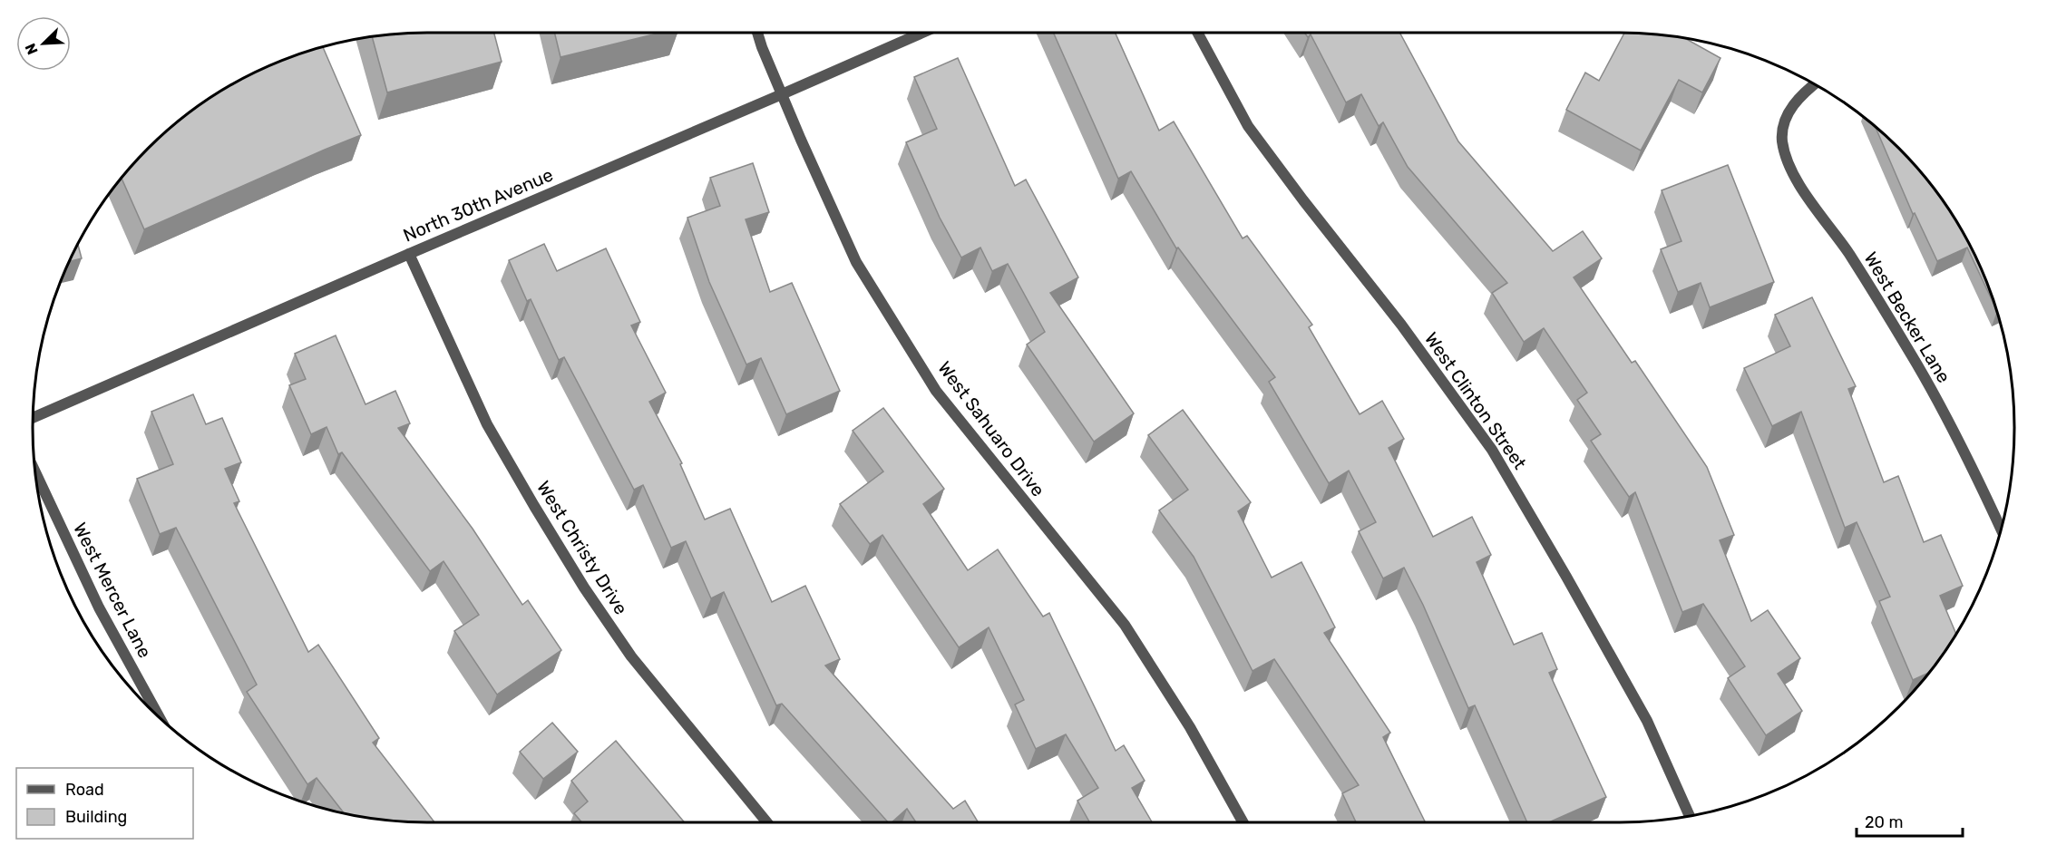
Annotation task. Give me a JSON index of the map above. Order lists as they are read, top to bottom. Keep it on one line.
{"streets":{"street":["North 30th Avenue","West Becker Lane","West Clinton Street","West Sahuaro Drive","West Christy Drive","West Mercer Lane"]},"crossings":[["North 30th Avenue","West Sahuaro Drive"],["North 30th Avenue","West Christy Drive"]],"legend":["Road","Building"],"scale_bar":"20 m","north":"bottom left"}
